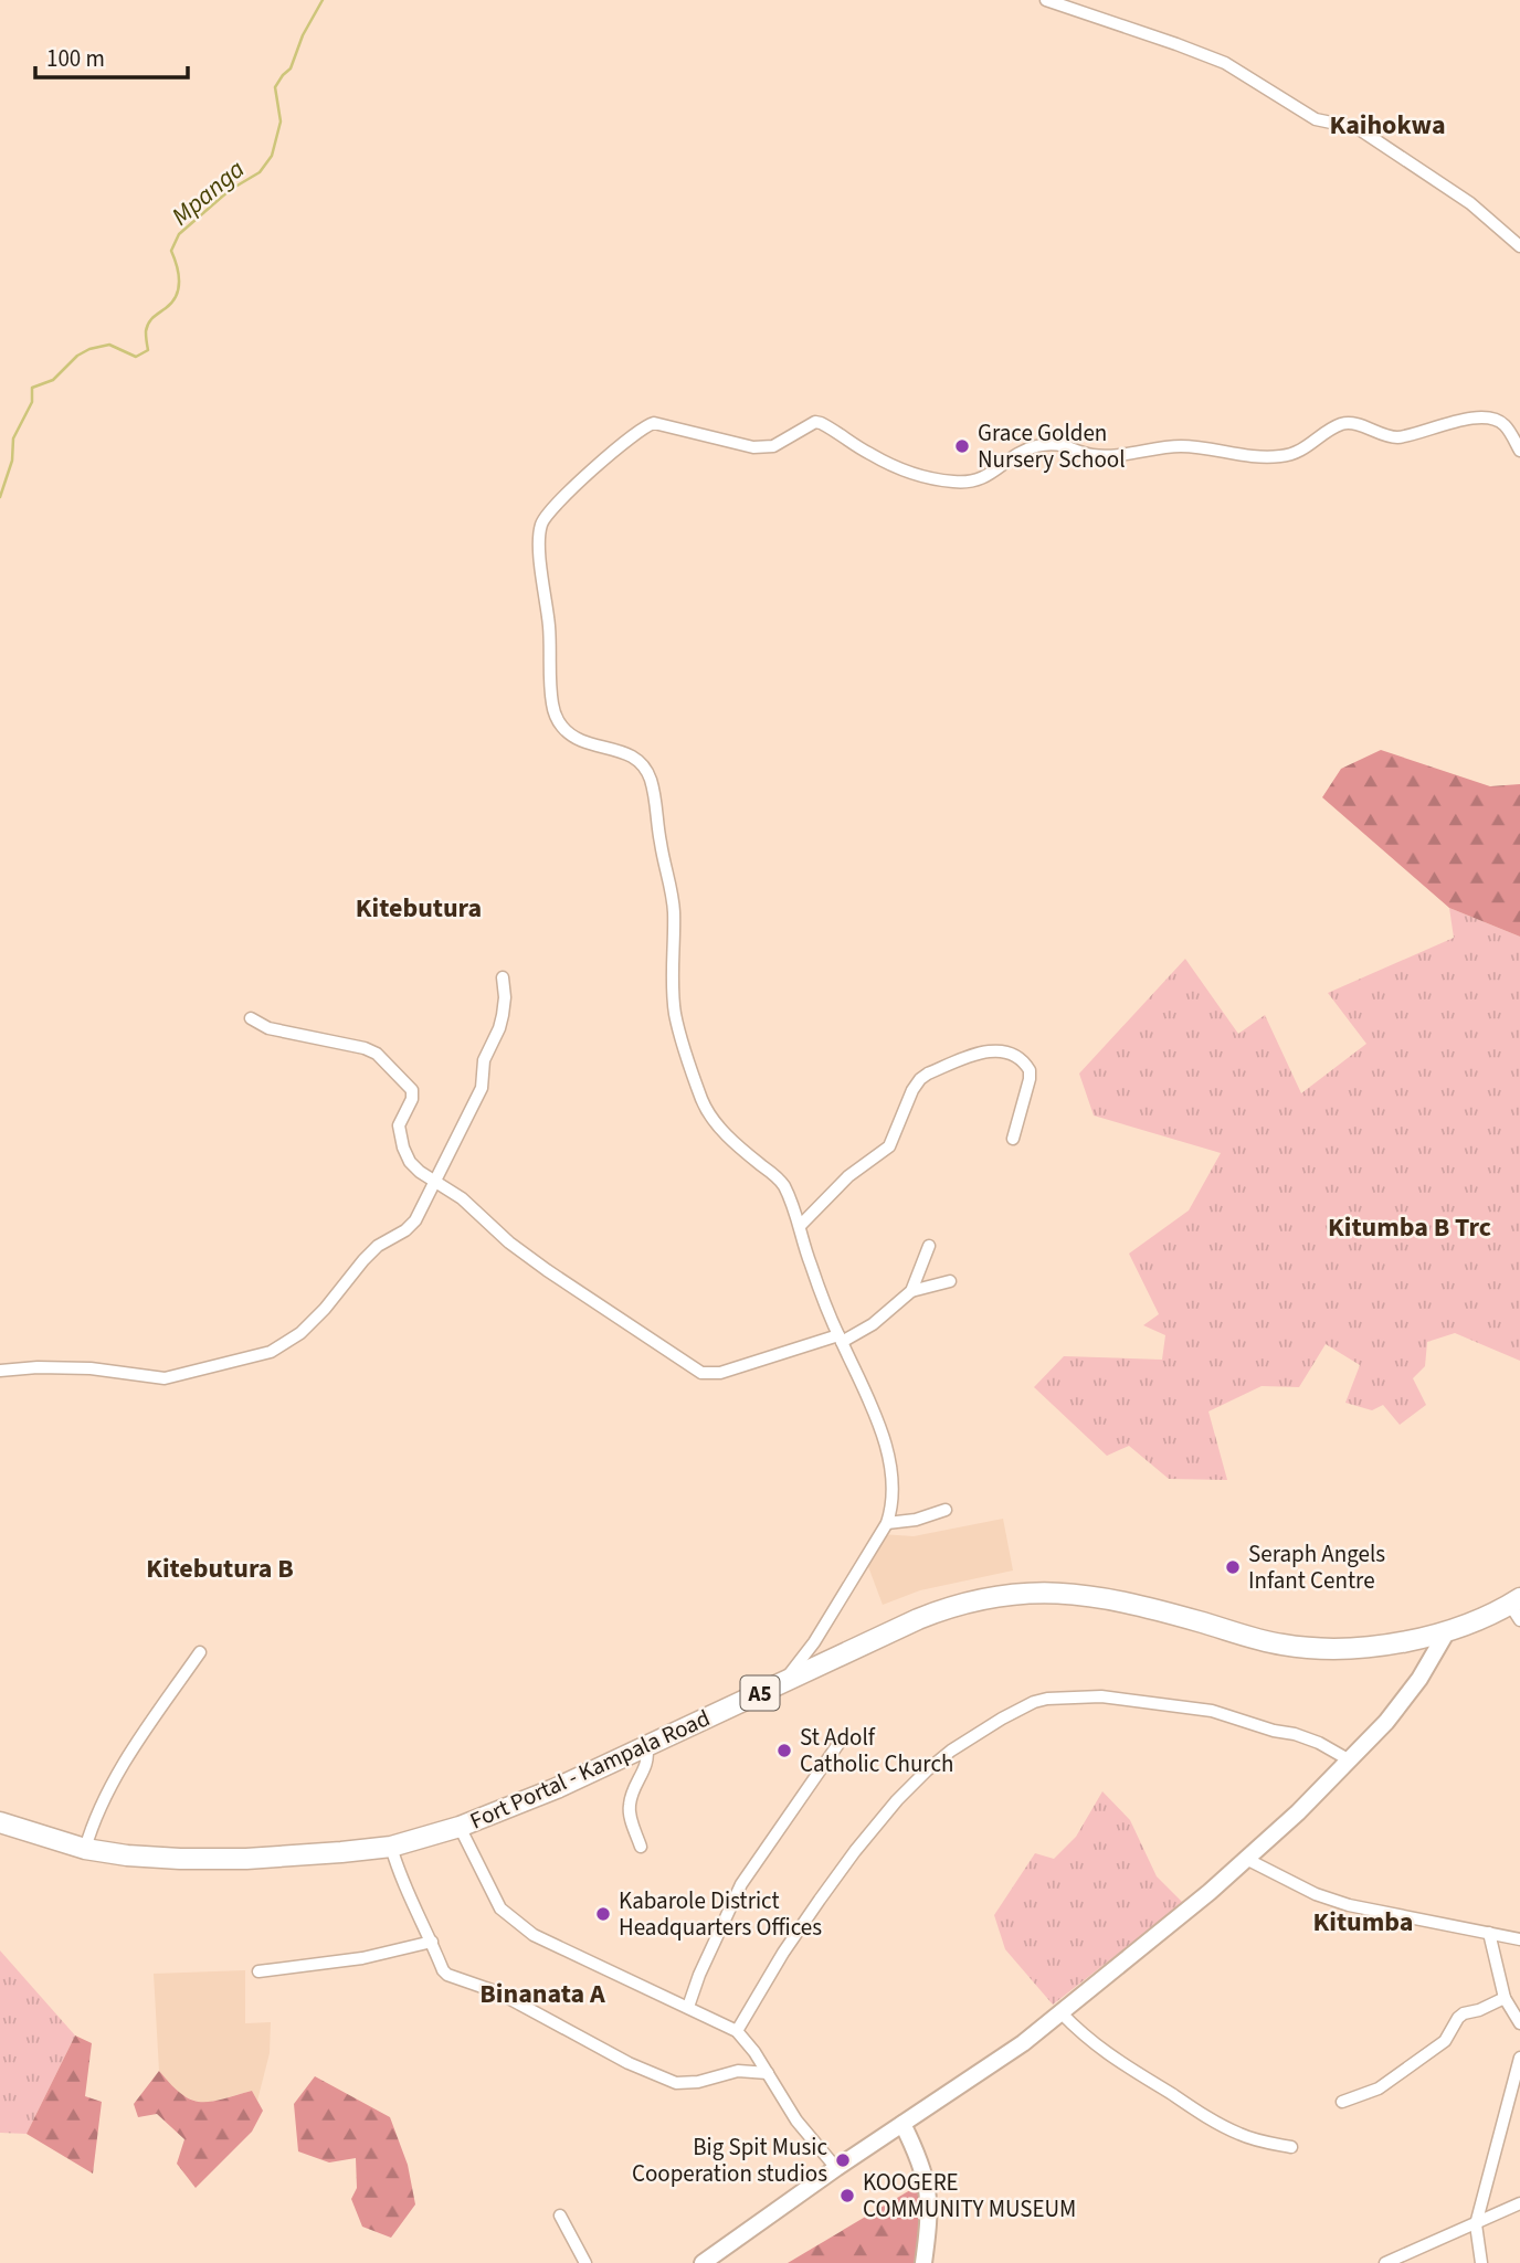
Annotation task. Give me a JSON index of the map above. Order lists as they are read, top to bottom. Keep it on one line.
{"streets":{"highway":["A5","Fort Portal - Kampala Road"]},"districts":["Kaihokwa","Kitebutura","Kitumba B Trc","Kitebutura B","Kitumba","Binanata A"],"water":["Mpanga"],"places":["Grace Golden Nursery School","Seraph Angels Infant Centre","St Adolf Catholic Church","Kabarole District Headquarters Offices","Big Spit Music Cooperation studios","KOOGERE COMMUNITY MUSEUM"],"scale_bar":"100 m"}
